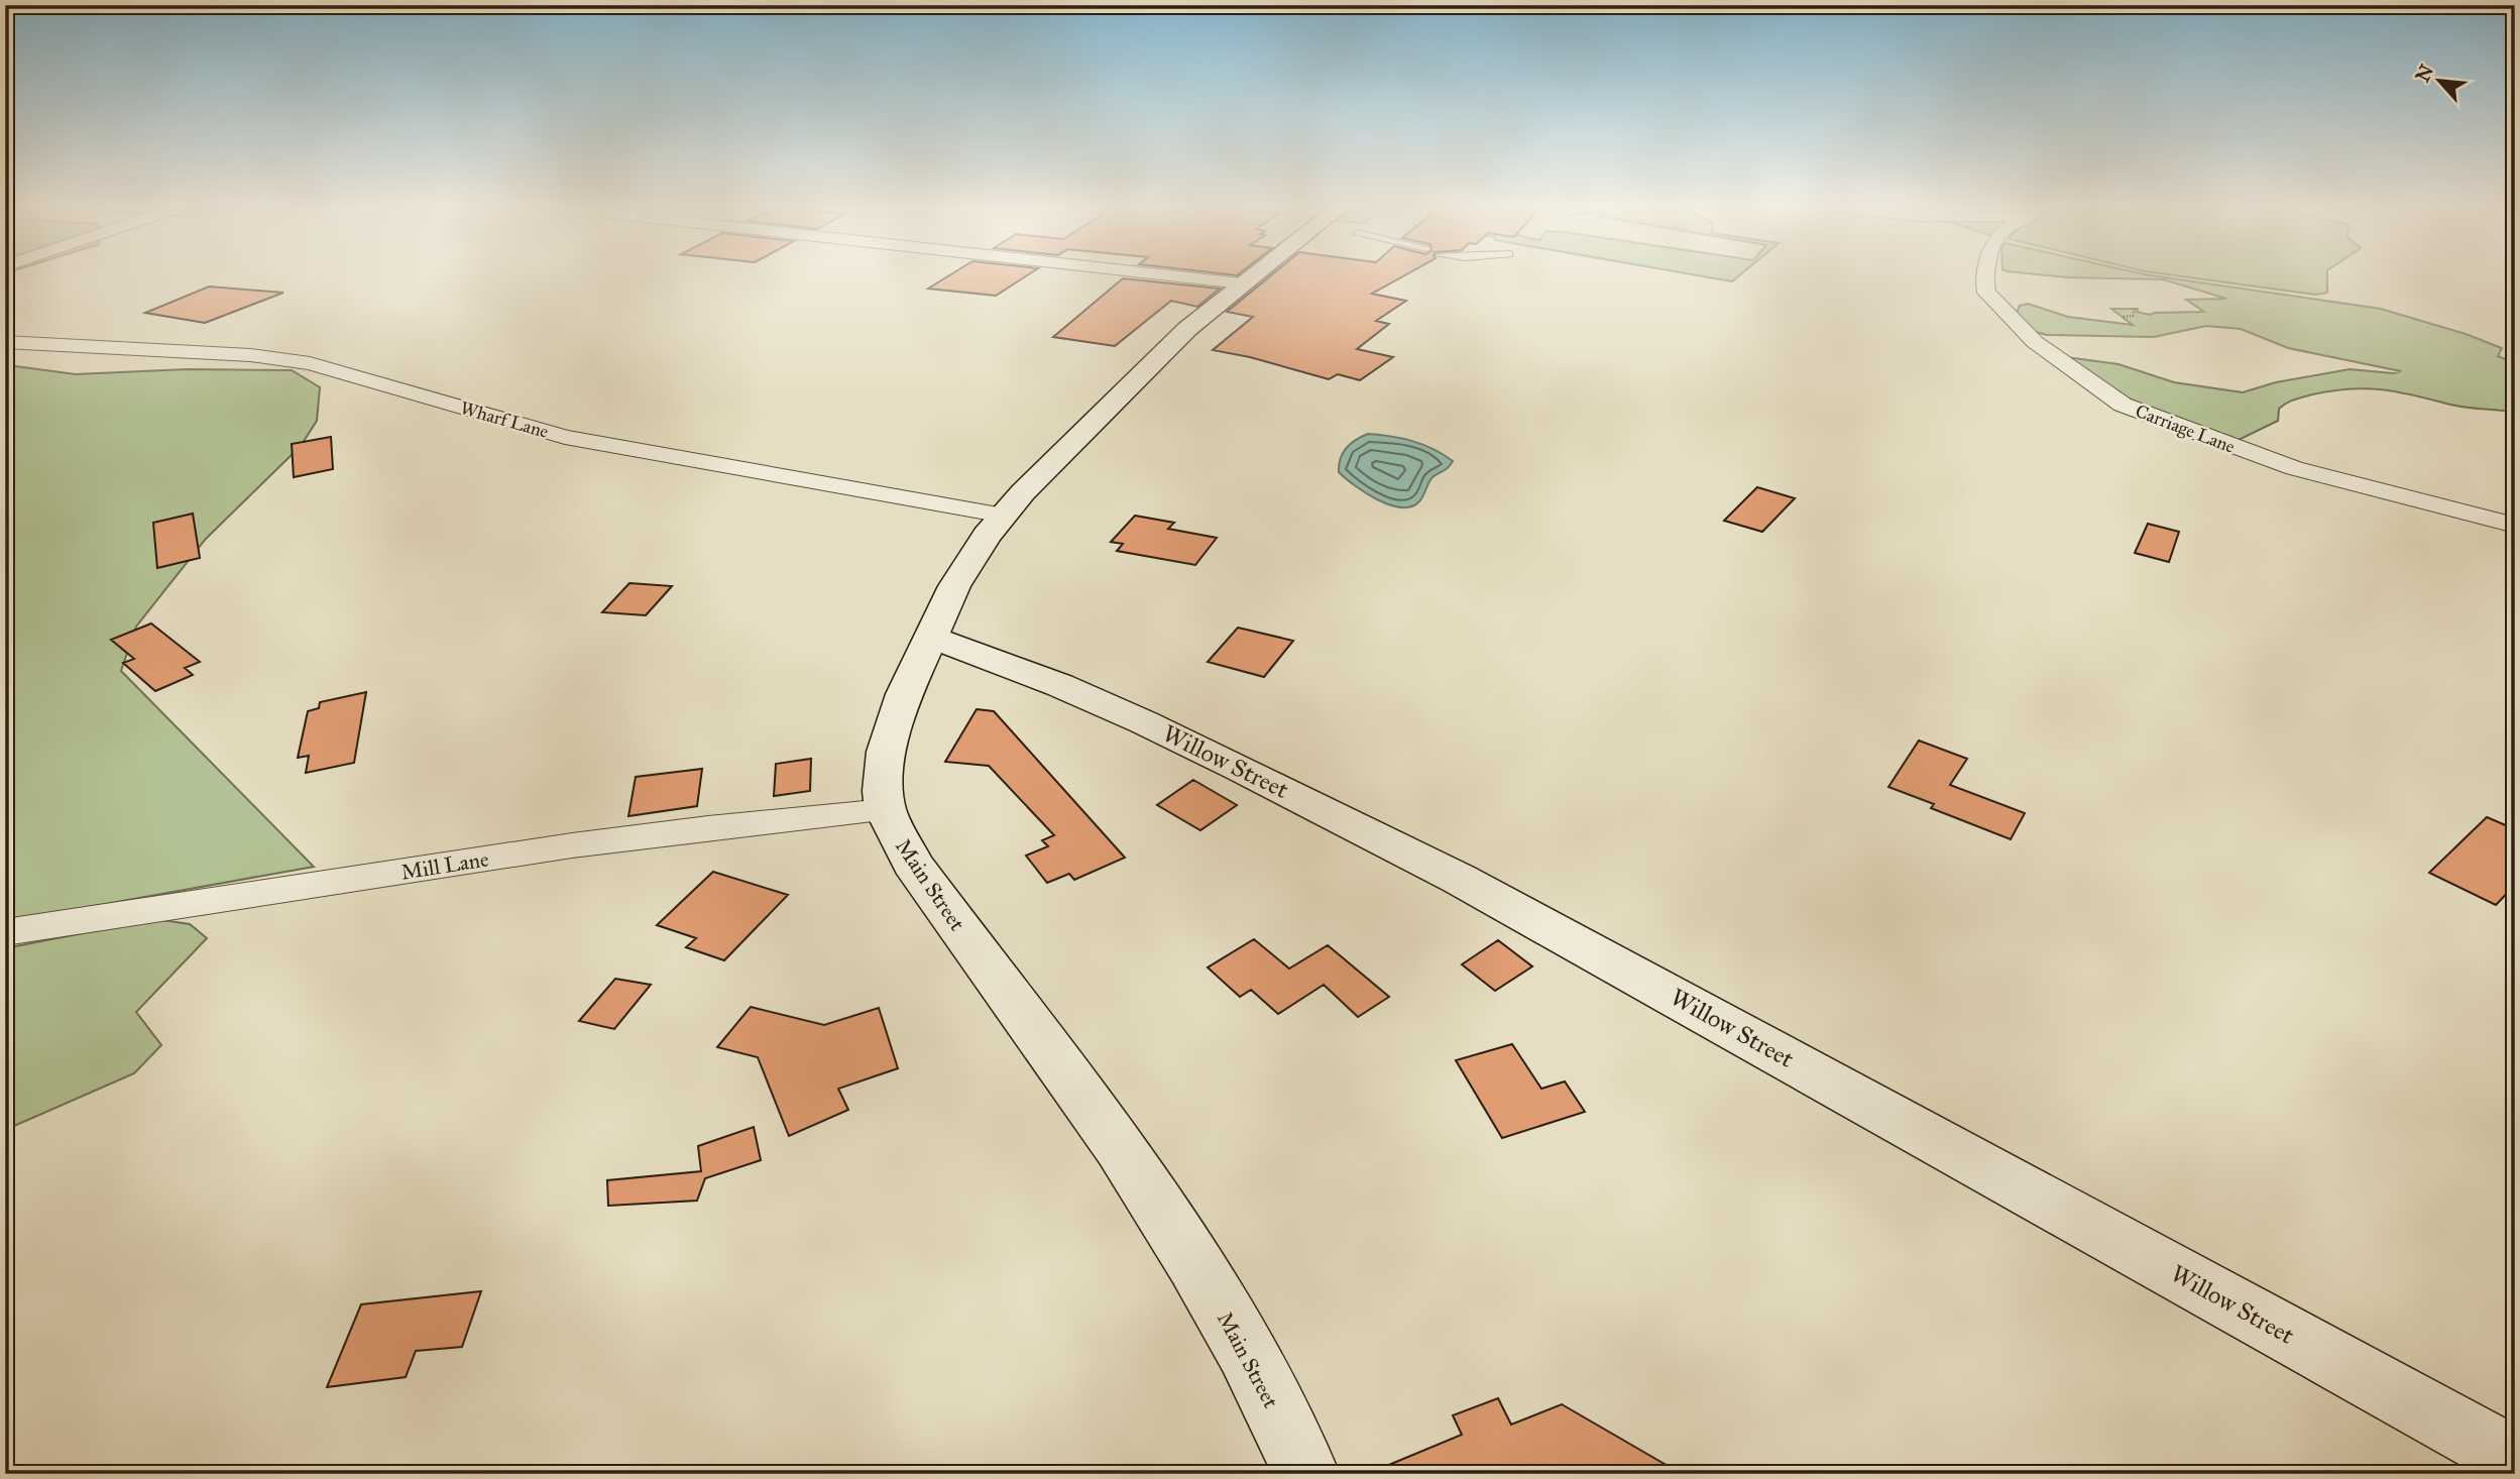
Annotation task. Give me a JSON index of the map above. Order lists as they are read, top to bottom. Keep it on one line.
{"streets":{"main road":["Willow Street","Main Street"],"street":["Wharf Lane","Carriage Lane","Mill Lane"]},"crossings":[["Wharf Lane","Main Street"],["Willow Street","Main Street"],["Mill Lane","Main Street"]],"north":"top left"}
